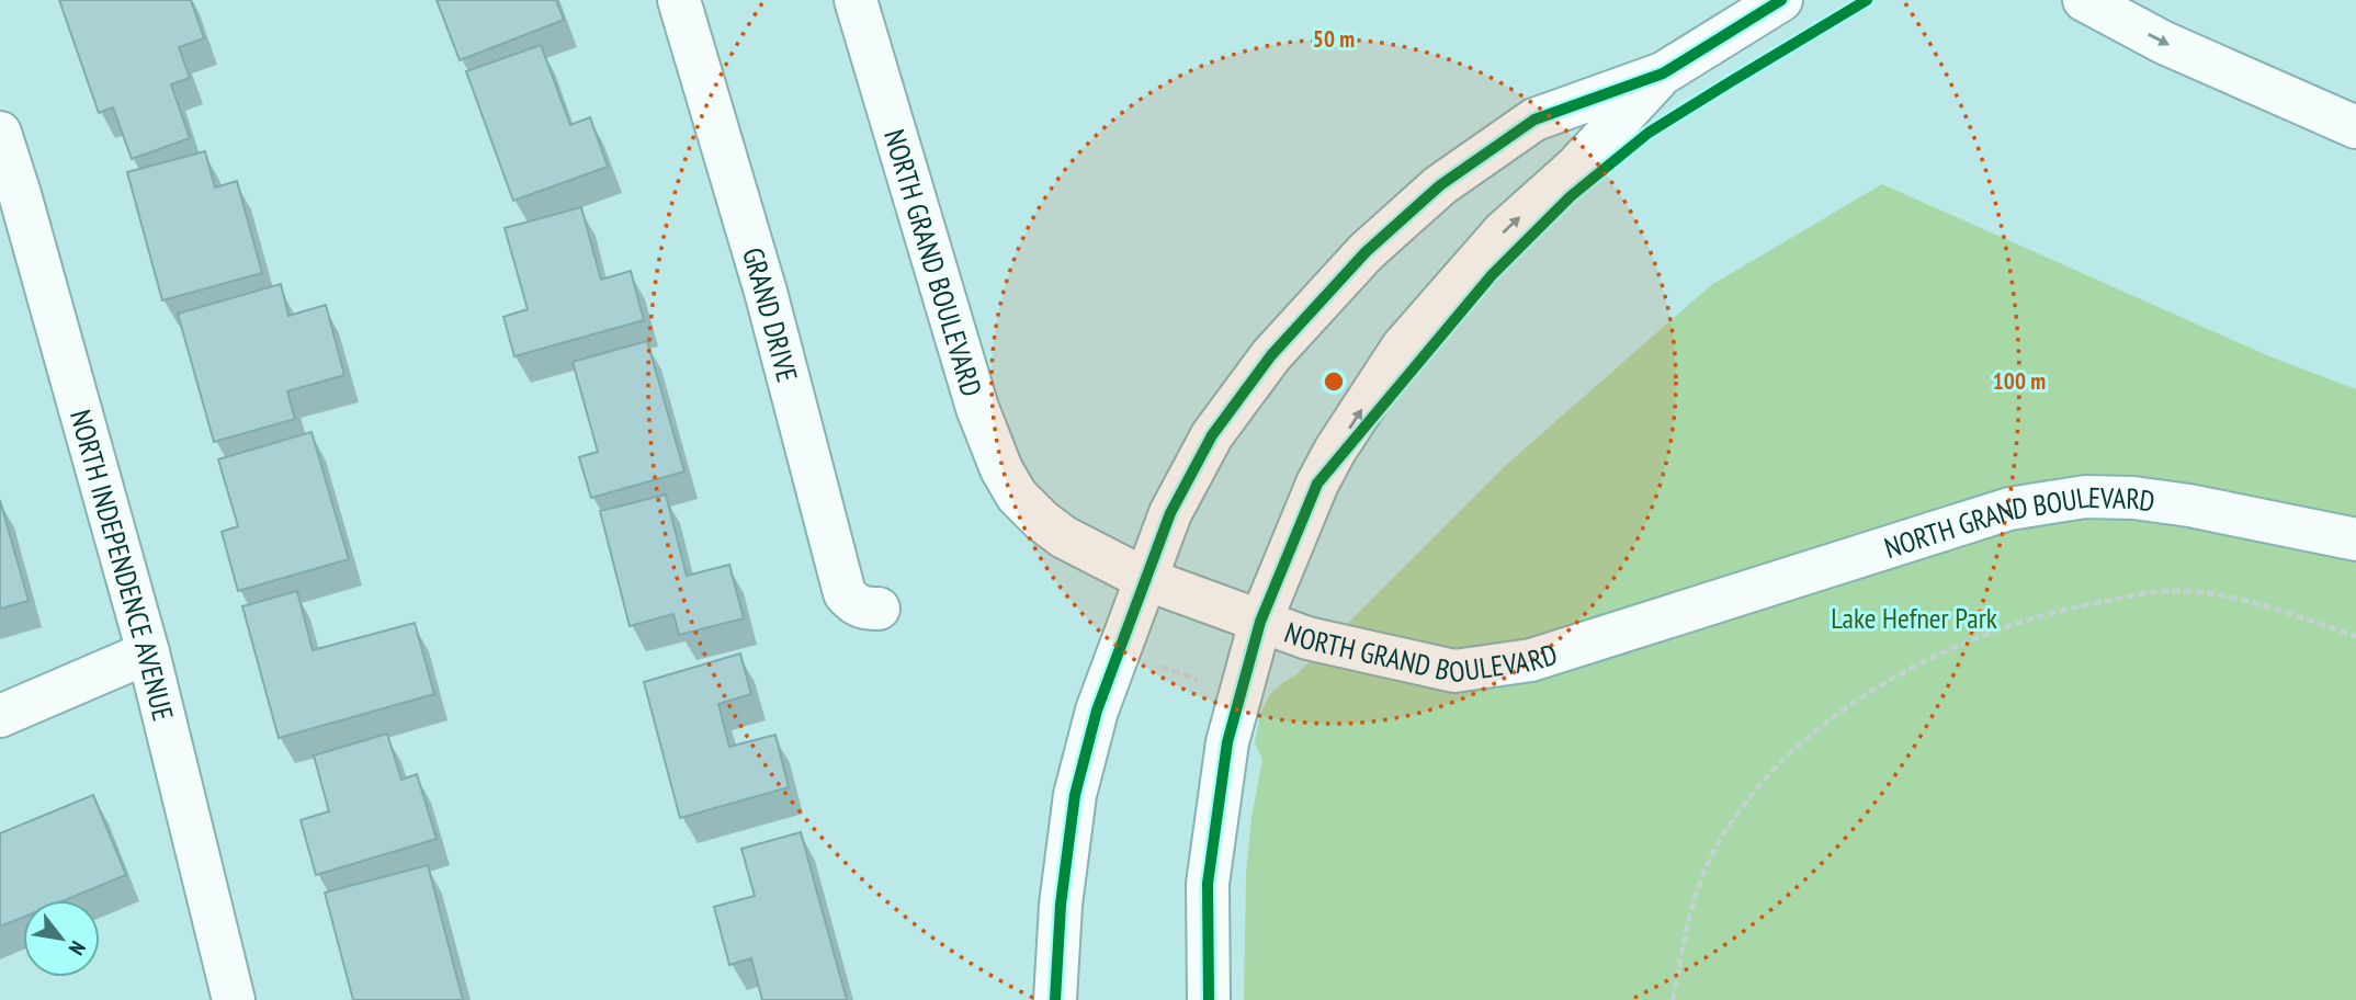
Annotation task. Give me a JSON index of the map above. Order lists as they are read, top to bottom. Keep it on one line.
{"streets":{"main road":["NORTH GRAND BOULEVARD","GRAND DRIVE","NORTH INDEPENDENCE AVENUE"]},"parks":["Lake Hefner Park"],"north":"bottom right","rings":["50 m","100 m"]}
